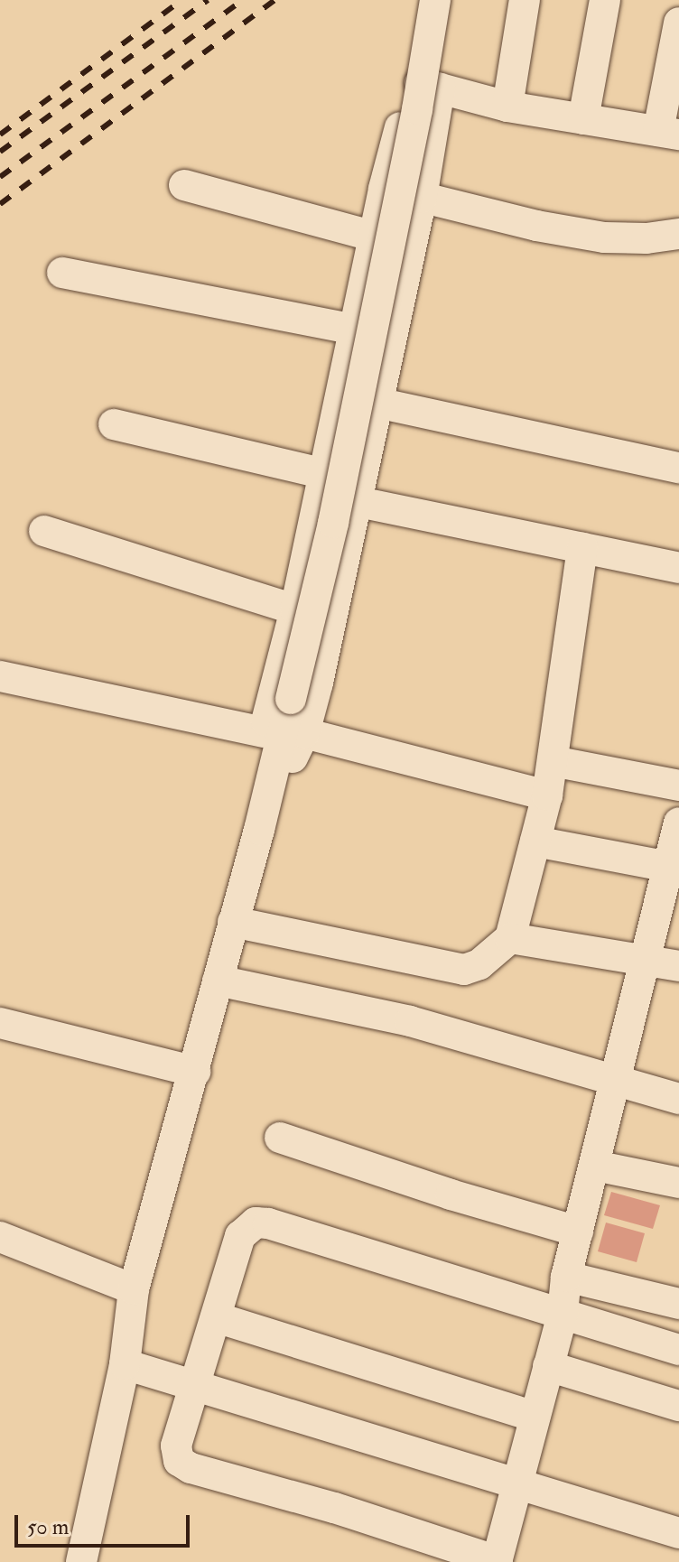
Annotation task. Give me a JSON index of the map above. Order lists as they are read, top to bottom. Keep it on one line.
{"scale_bar":"50 m"}
